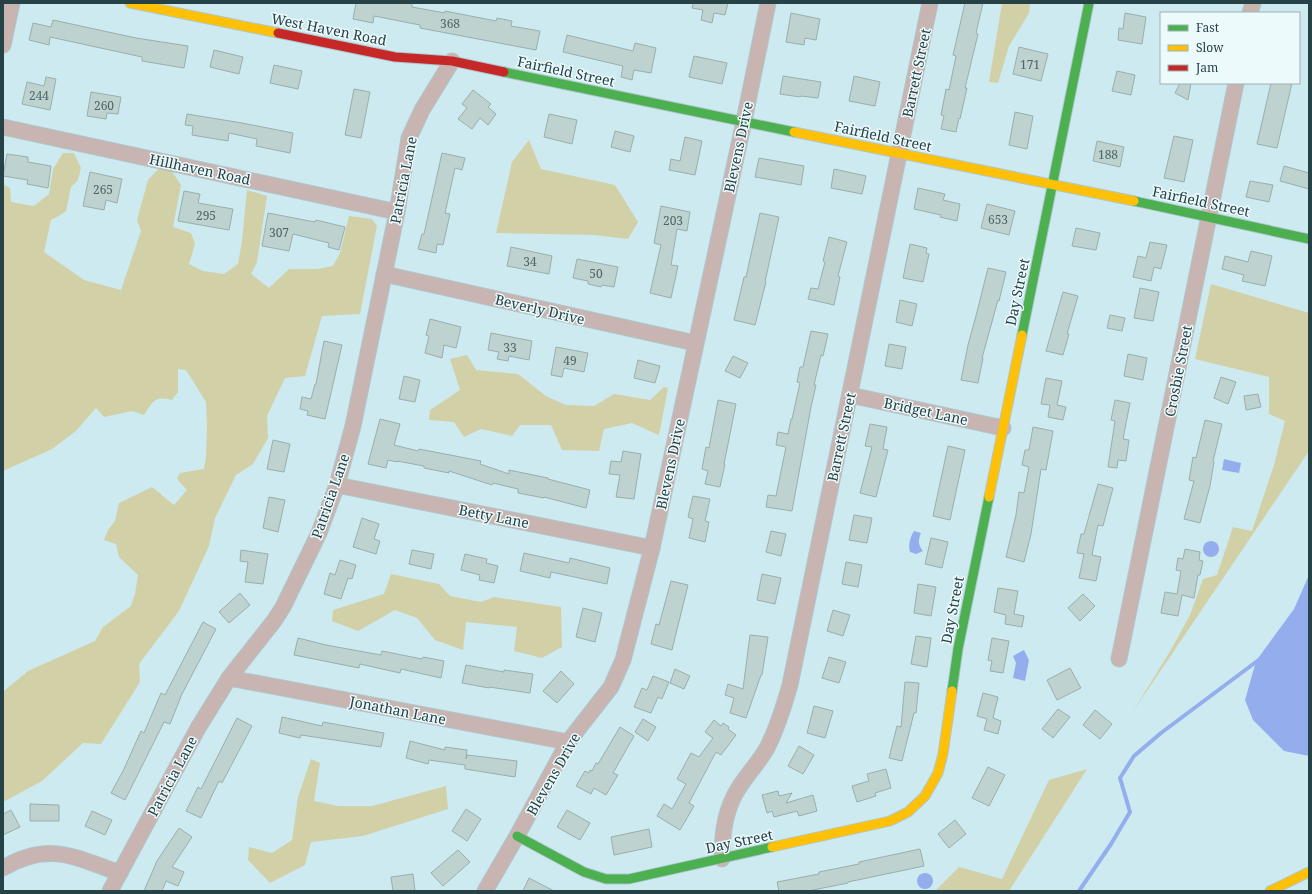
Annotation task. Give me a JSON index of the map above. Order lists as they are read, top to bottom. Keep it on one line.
{"streets":{"main road":["West Haven Road","Fairfield Street","Day Street"],"street":["Barrett Street","Blevens Drive","Hillhaven Road","Patricia Lane","Beverly Drive","Crosbie Street","Bridget Lane","Betty Lane","Jonathan Lane"]},"crossings":[["West Haven Road","Fairfield Street"],["West Haven Road","Patricia Lane"],["Fairfield Street","Barrett Street"],["Fairfield Street","Blevens Drive"],["Fairfield Street","Patricia Lane"],["Fairfield Street","Day Street"],["Fairfield Street","Crosbie Street"],["Barrett Street","Day Street"],["Barrett Street","Bridget Lane"],["Blevens Drive","Day Street"],["Blevens Drive","Beverly Drive"],["Blevens Drive","Betty Lane"],["Blevens Drive","Jonathan Lane"],["Hillhaven Road","Patricia Lane"],["Patricia Lane","Beverly Drive"],["Patricia Lane","Betty Lane"],["Patricia Lane","Jonathan Lane"],["Day Street","Bridget Lane"]],"house_numbers":["368","171","244","260","188","265","295","653","203","307","34","50","33","49"],"legend":["Fast","Slow","Jam"]}
